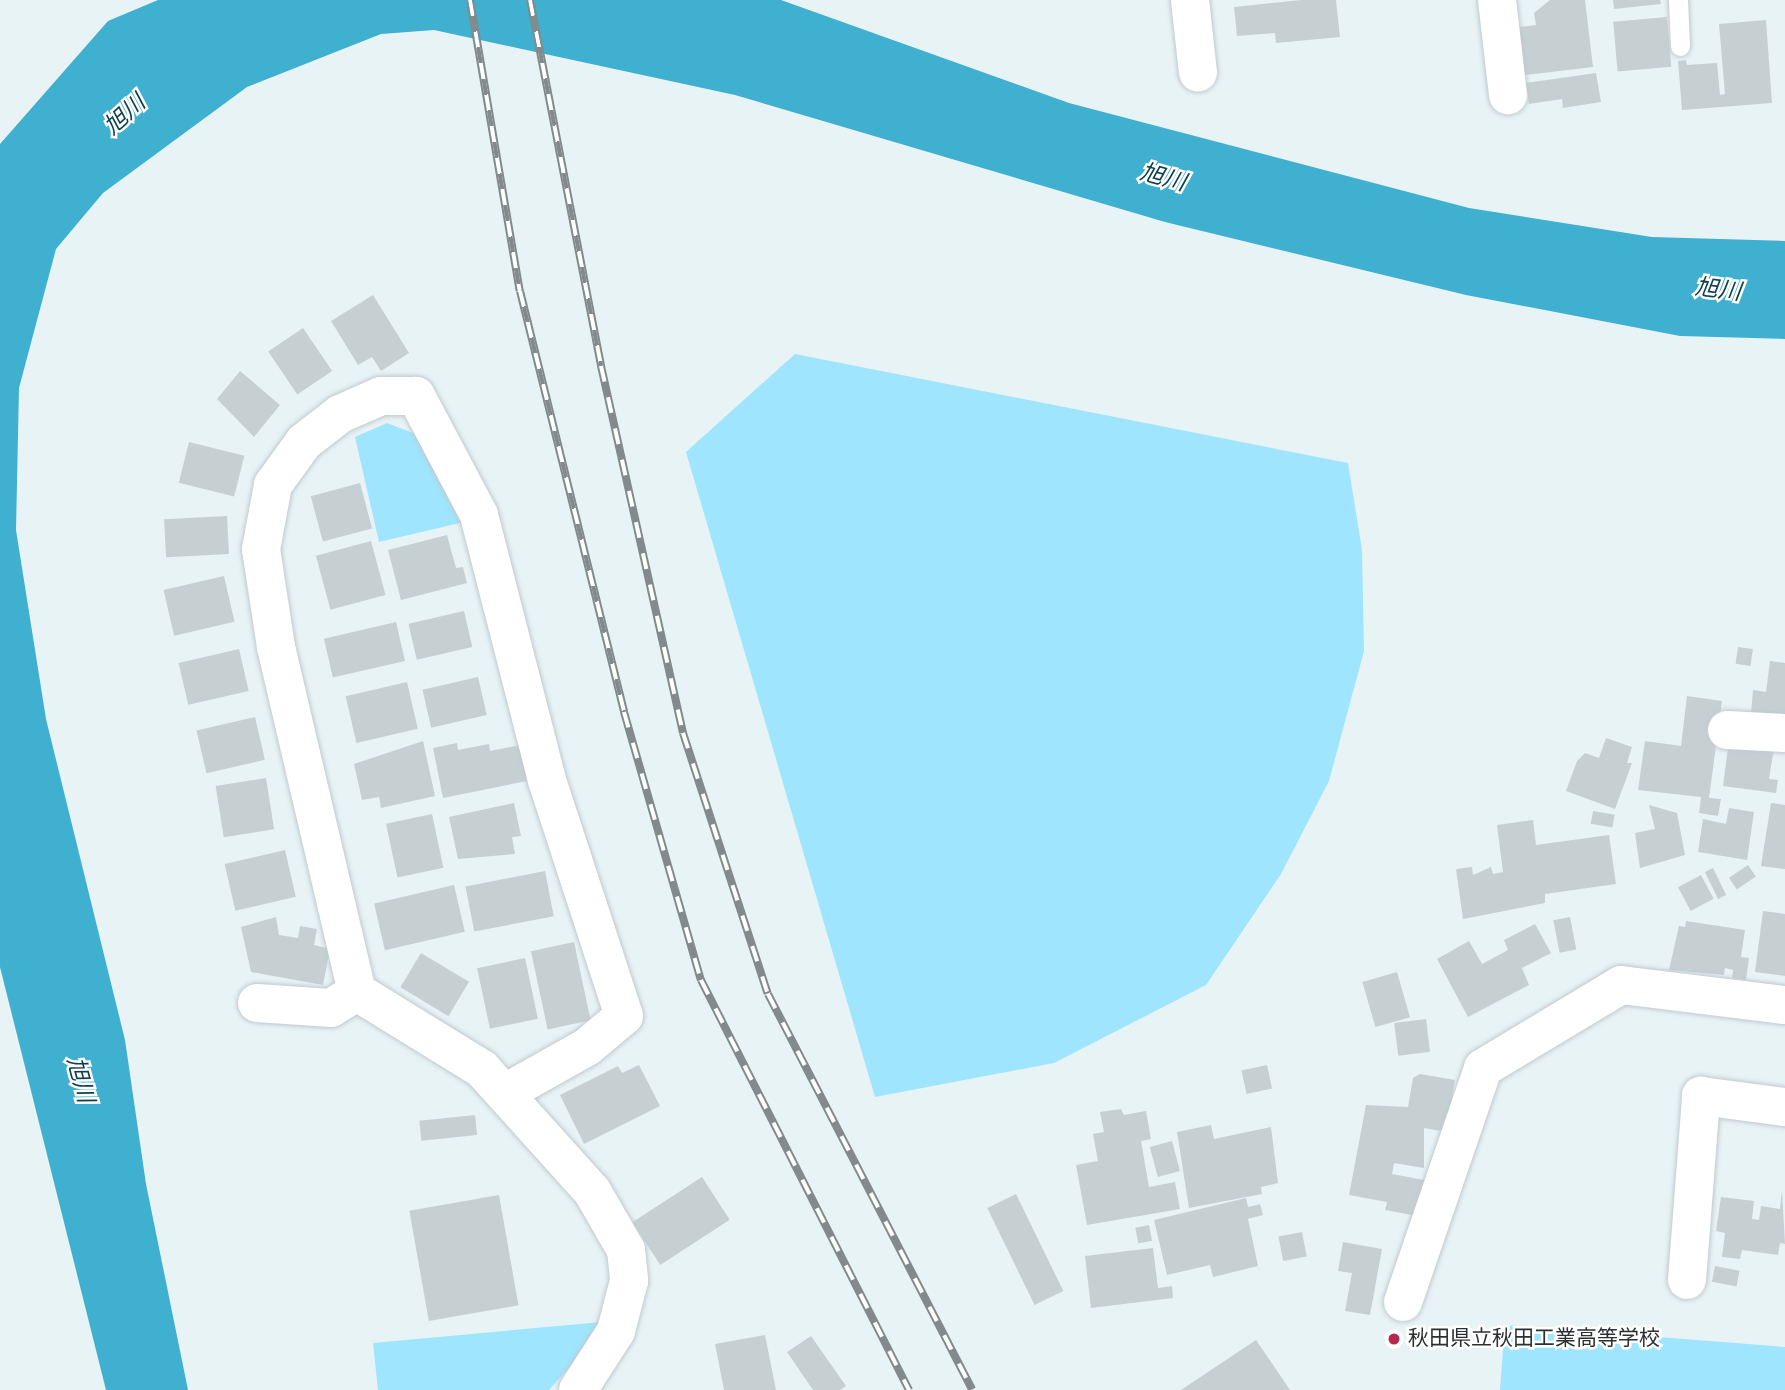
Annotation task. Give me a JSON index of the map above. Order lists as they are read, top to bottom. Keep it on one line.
{"water":["旭川"],"places":["秋田県立秋田工業高等学校"]}
